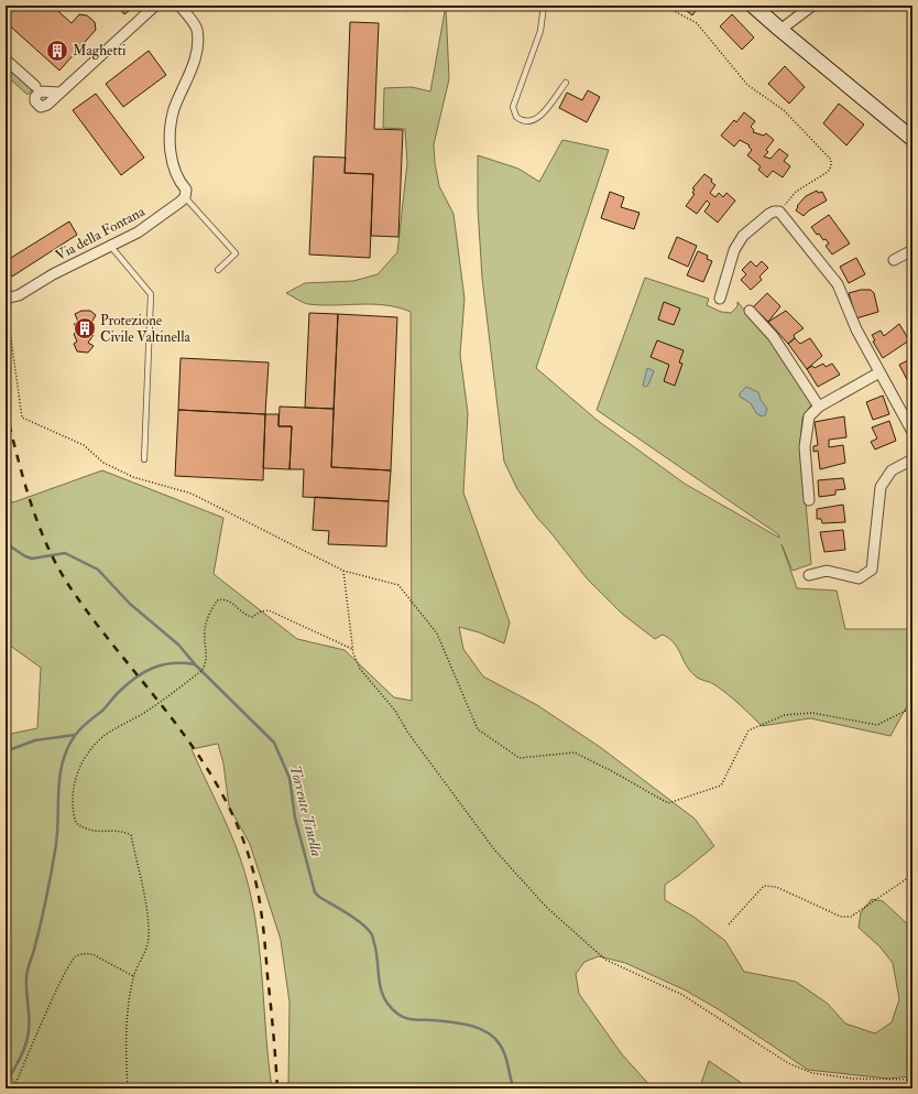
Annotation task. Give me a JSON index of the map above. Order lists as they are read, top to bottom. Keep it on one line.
{"streets":{"street":["Via della Fontana"]},"water":["Torrente Tinella"],"places":{"building":["Maghetti","Protezione Civile Valtinella"]}}
